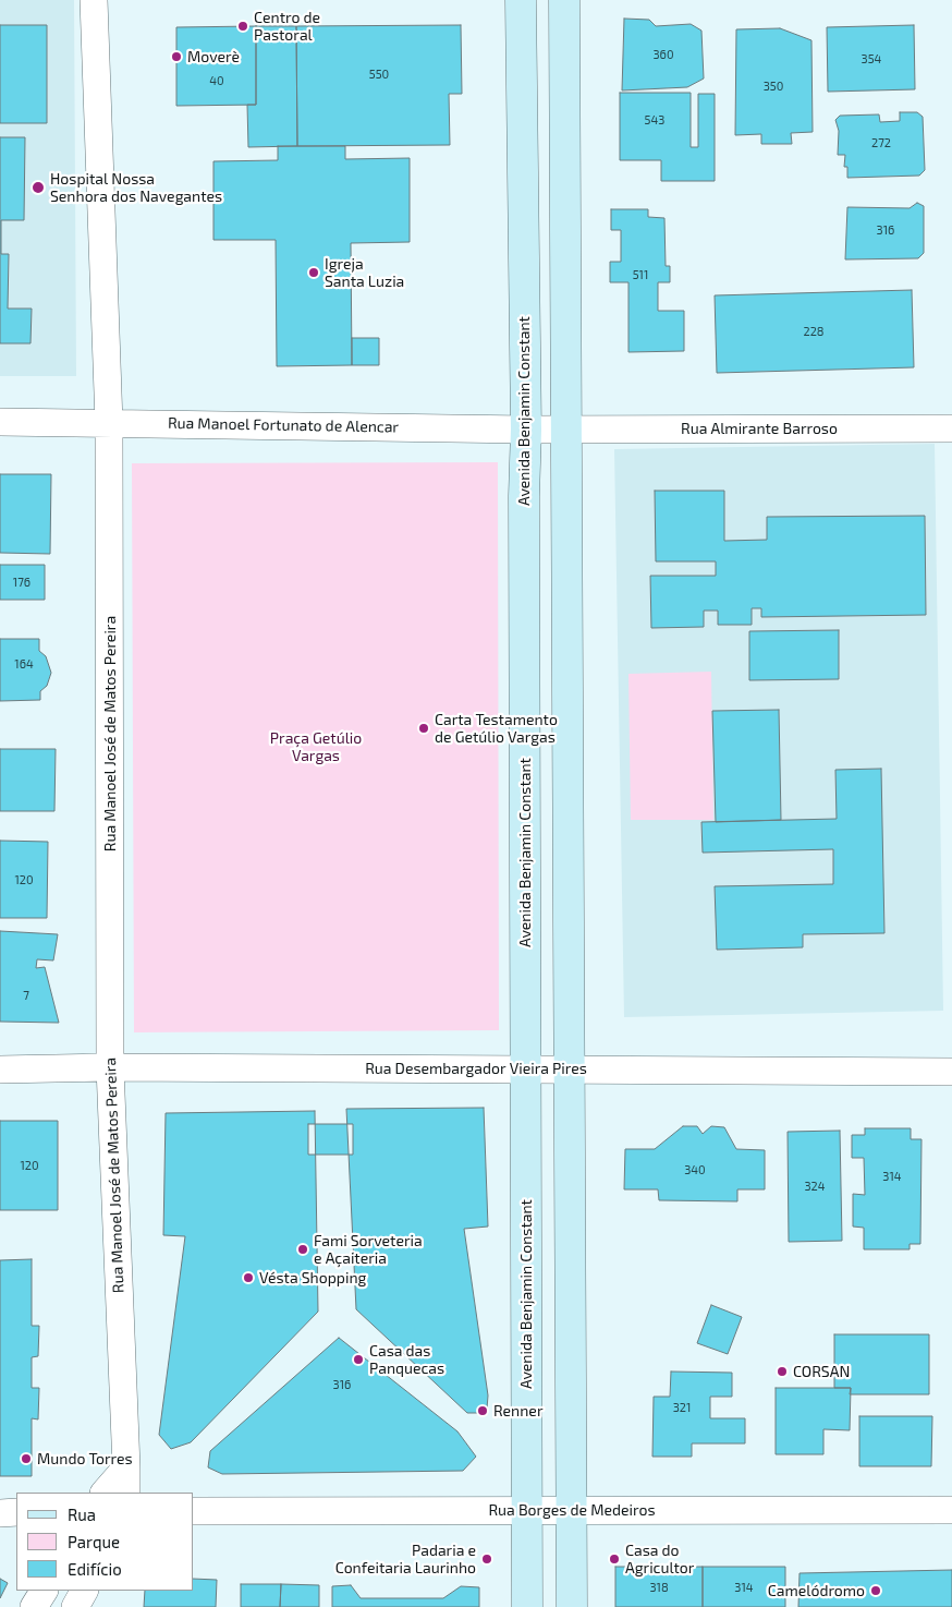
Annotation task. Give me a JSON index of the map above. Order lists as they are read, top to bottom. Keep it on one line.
{"streets":{"main road":["Avenida Benjamin Constant"],"street":["Rua Manoel Fortunato de Alencar","Rua Almirante Barroso","Rua Manoel José de Matos Pereira","Rua Desembargador Vieira Pires","Rua Borges de Medeiros"]},"crossings":[["Avenida Benjamin Constant","Rua Manoel Fortunato de Alencar"],["Avenida Benjamin Constant","Rua Desembargador Vieira Pires"],["Avenida Benjamin Constant","Rua Borges de Medeiros"],["Rua Manoel Fortunato de Alencar","Rua Almirante Barroso"],["Rua Manoel Fortunato de Alencar","Rua Manoel José de Matos Pereira"],["Rua Manoel José de Matos Pereira","Rua Desembargador Vieira Pires"]],"parks":["Praça Getúlio Vargas"],"places":["Centro de Pastoral","Moverè","Hospital Nossa Senhora dos Navegantes","Igreja Santa Luzia","Carta Testamento de Getúlio Vargas","Fami Sorveteria e Açaiteria","Vésta Shopping","Casa das Panquecas","CORSAN","Renner","Mundo Torres","Padaria e Confeitaria Laurinho","Casa do Agricultor","Camelódromo"],"house_numbers":["360","354","550","40","350","543","272","316","511","228","176","164","120","7","120","340","314","324","316","321","318","314"],"legend":["Rua","Parque","Edifício"]}
